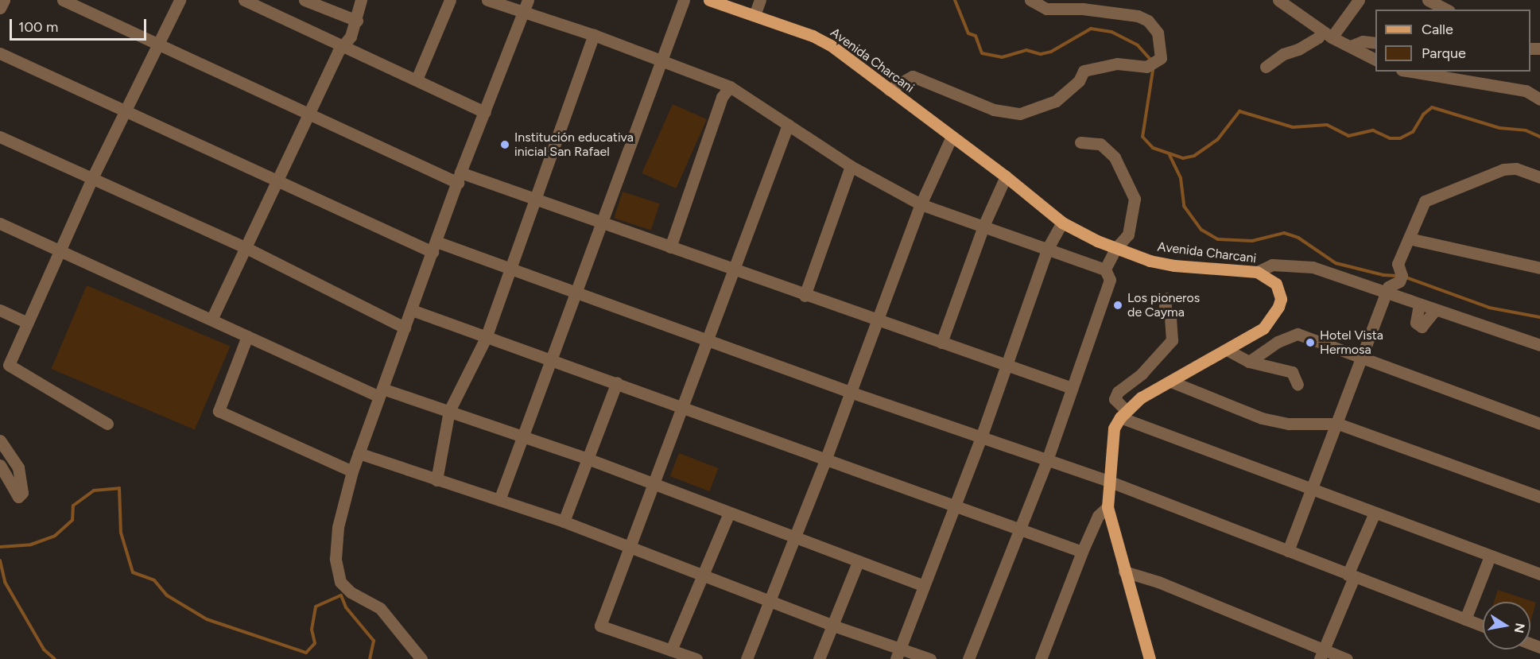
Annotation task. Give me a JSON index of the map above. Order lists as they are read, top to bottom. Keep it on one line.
{"streets":{"main road":["Avenida Charcani"]},"places":["Institución educativa inicial San Rafael","Los pioneros de Cayma","Hotel Vista Hermosa"],"legend":["Calle","Parque"],"scale_bar":"100 m","north":"right"}
